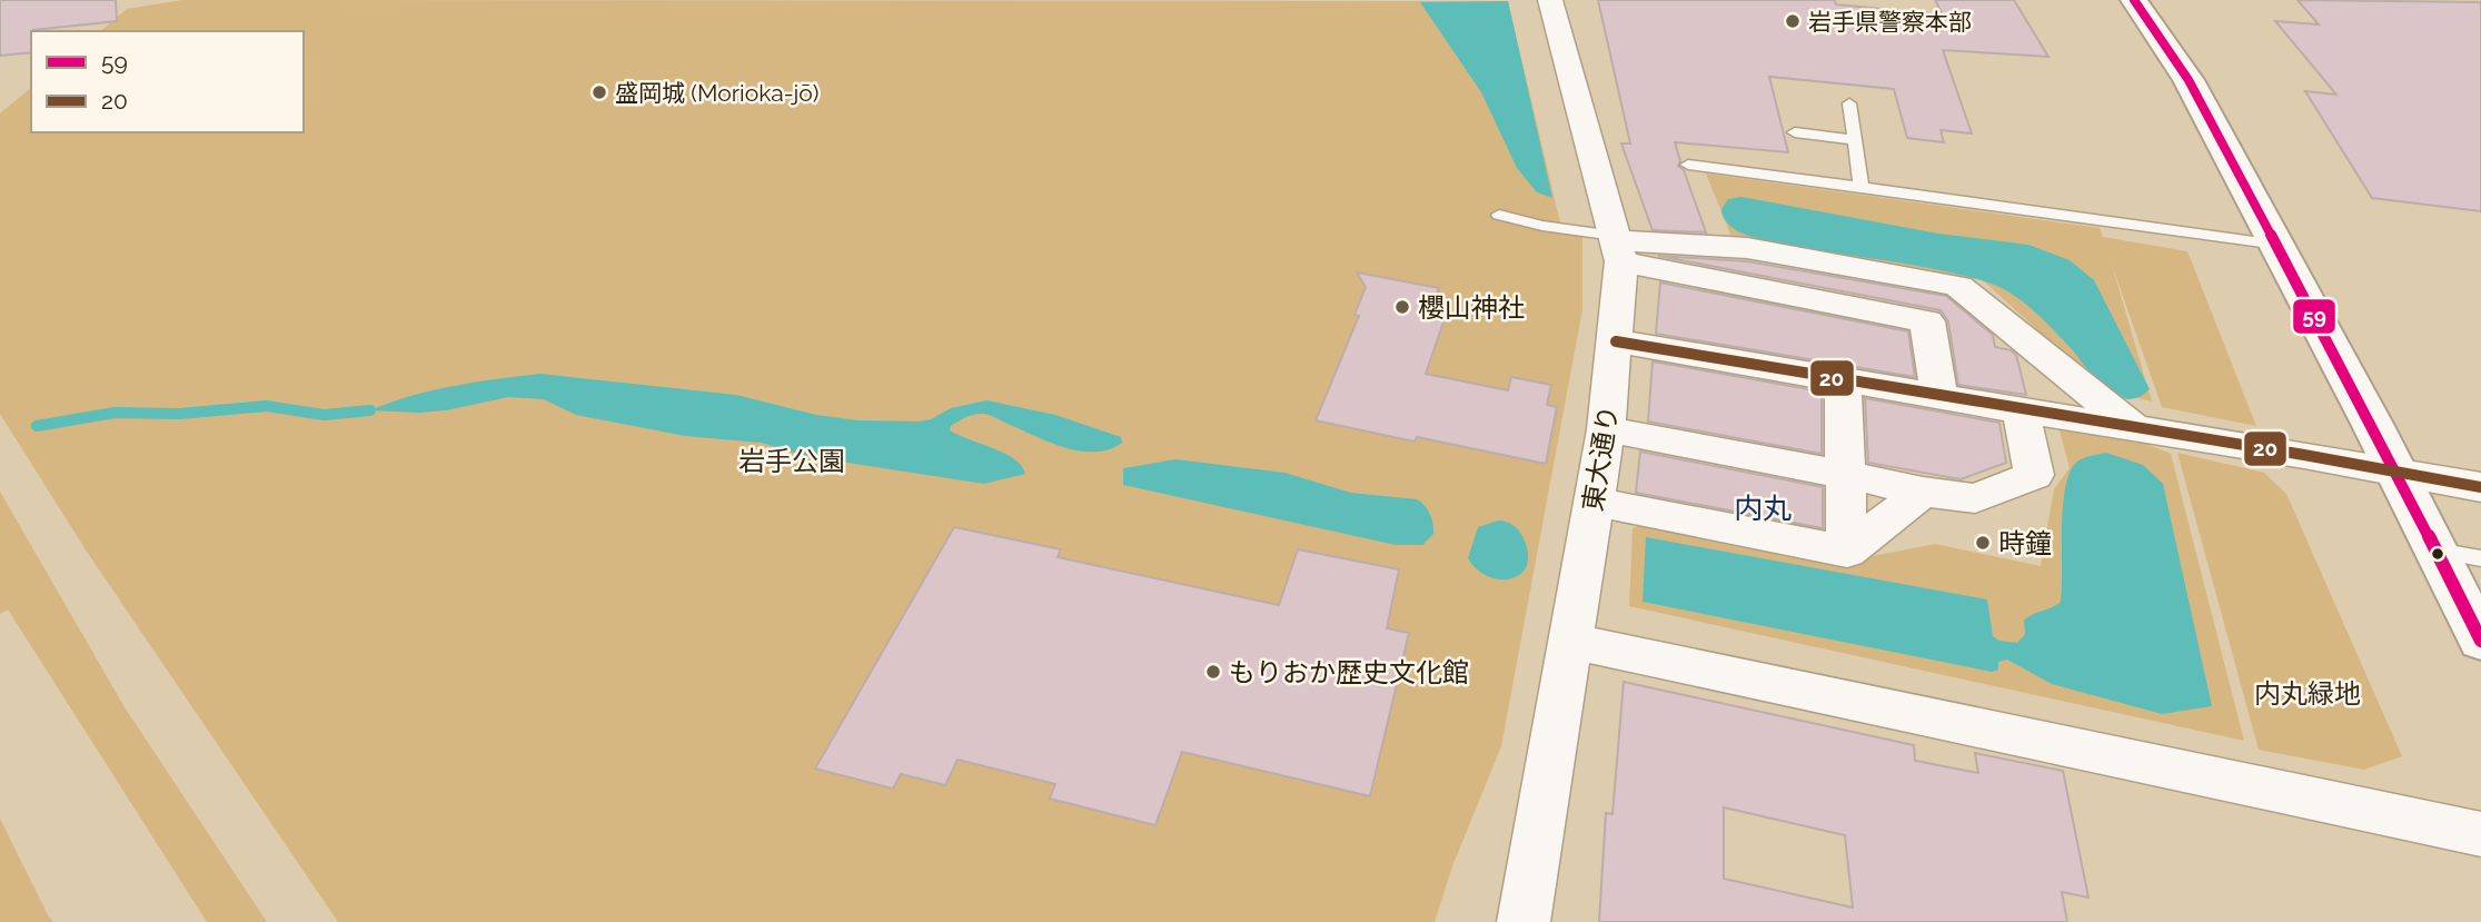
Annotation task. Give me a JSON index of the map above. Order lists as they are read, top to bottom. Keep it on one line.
{"streets":{"street":["東大通り"]},"districts":["内丸"],"parks":["岩手公園","内丸緑地"],"places":["岩手県警察本部","盛岡城 (Morioka-jō)","櫻山神社","時鐘","もりおか歴史文化館"],"lines":["transit line 59","transit line 20"],"legend":["59","20"]}
